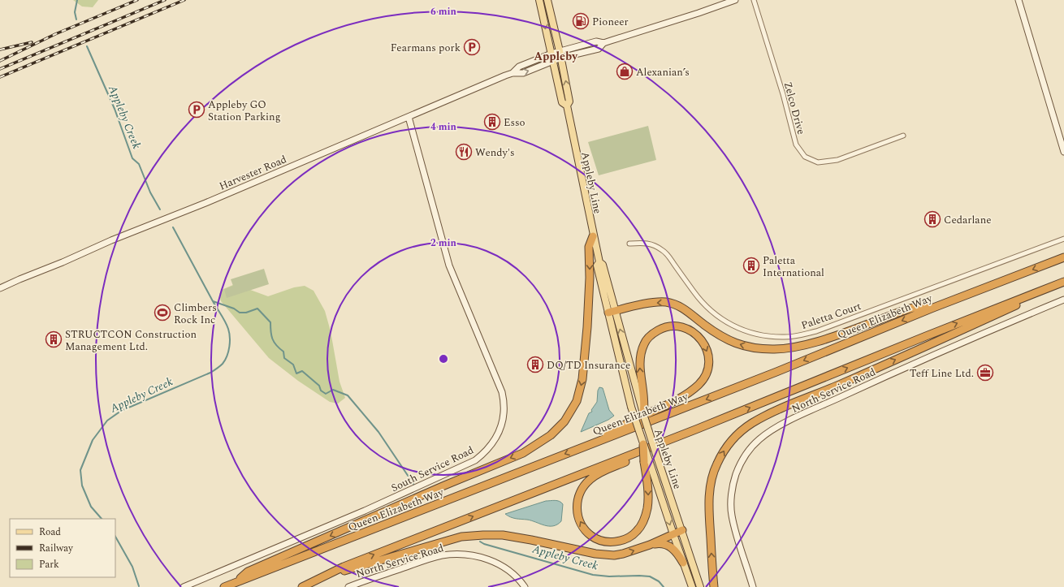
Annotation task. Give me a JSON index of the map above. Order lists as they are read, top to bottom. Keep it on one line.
{"streets":{"highway":["Queen Elizabeth Way"],"main road":["Appleby Line"],"street":["Zelco Drive","Harvester Road","Paletta Court","North Service Road","South Service Road"]},"crossings":[["Harvester Road","Appleby Line"],["Harvester Road","South Service Road"]],"districts":["Appleby"],"water":["Appleby Creek"],"places":{"fuel station":["Pioneer"],"parking":["Fearmans pork","Appleby GO Station Parking"],"shop":["Alexanian’s"],"building":["Esso","Cedarlane","Paletta International","STRUCTCON Construction Management Ltd.","DQ/TD Insurance"],"restaurant":["Wendy's"],"sports":["Climbers Rock Inc"],"office":["Teff Line Ltd."]},"legend":["Road","Railway","Park"],"rings":["6 min","4 min","2 min"]}
